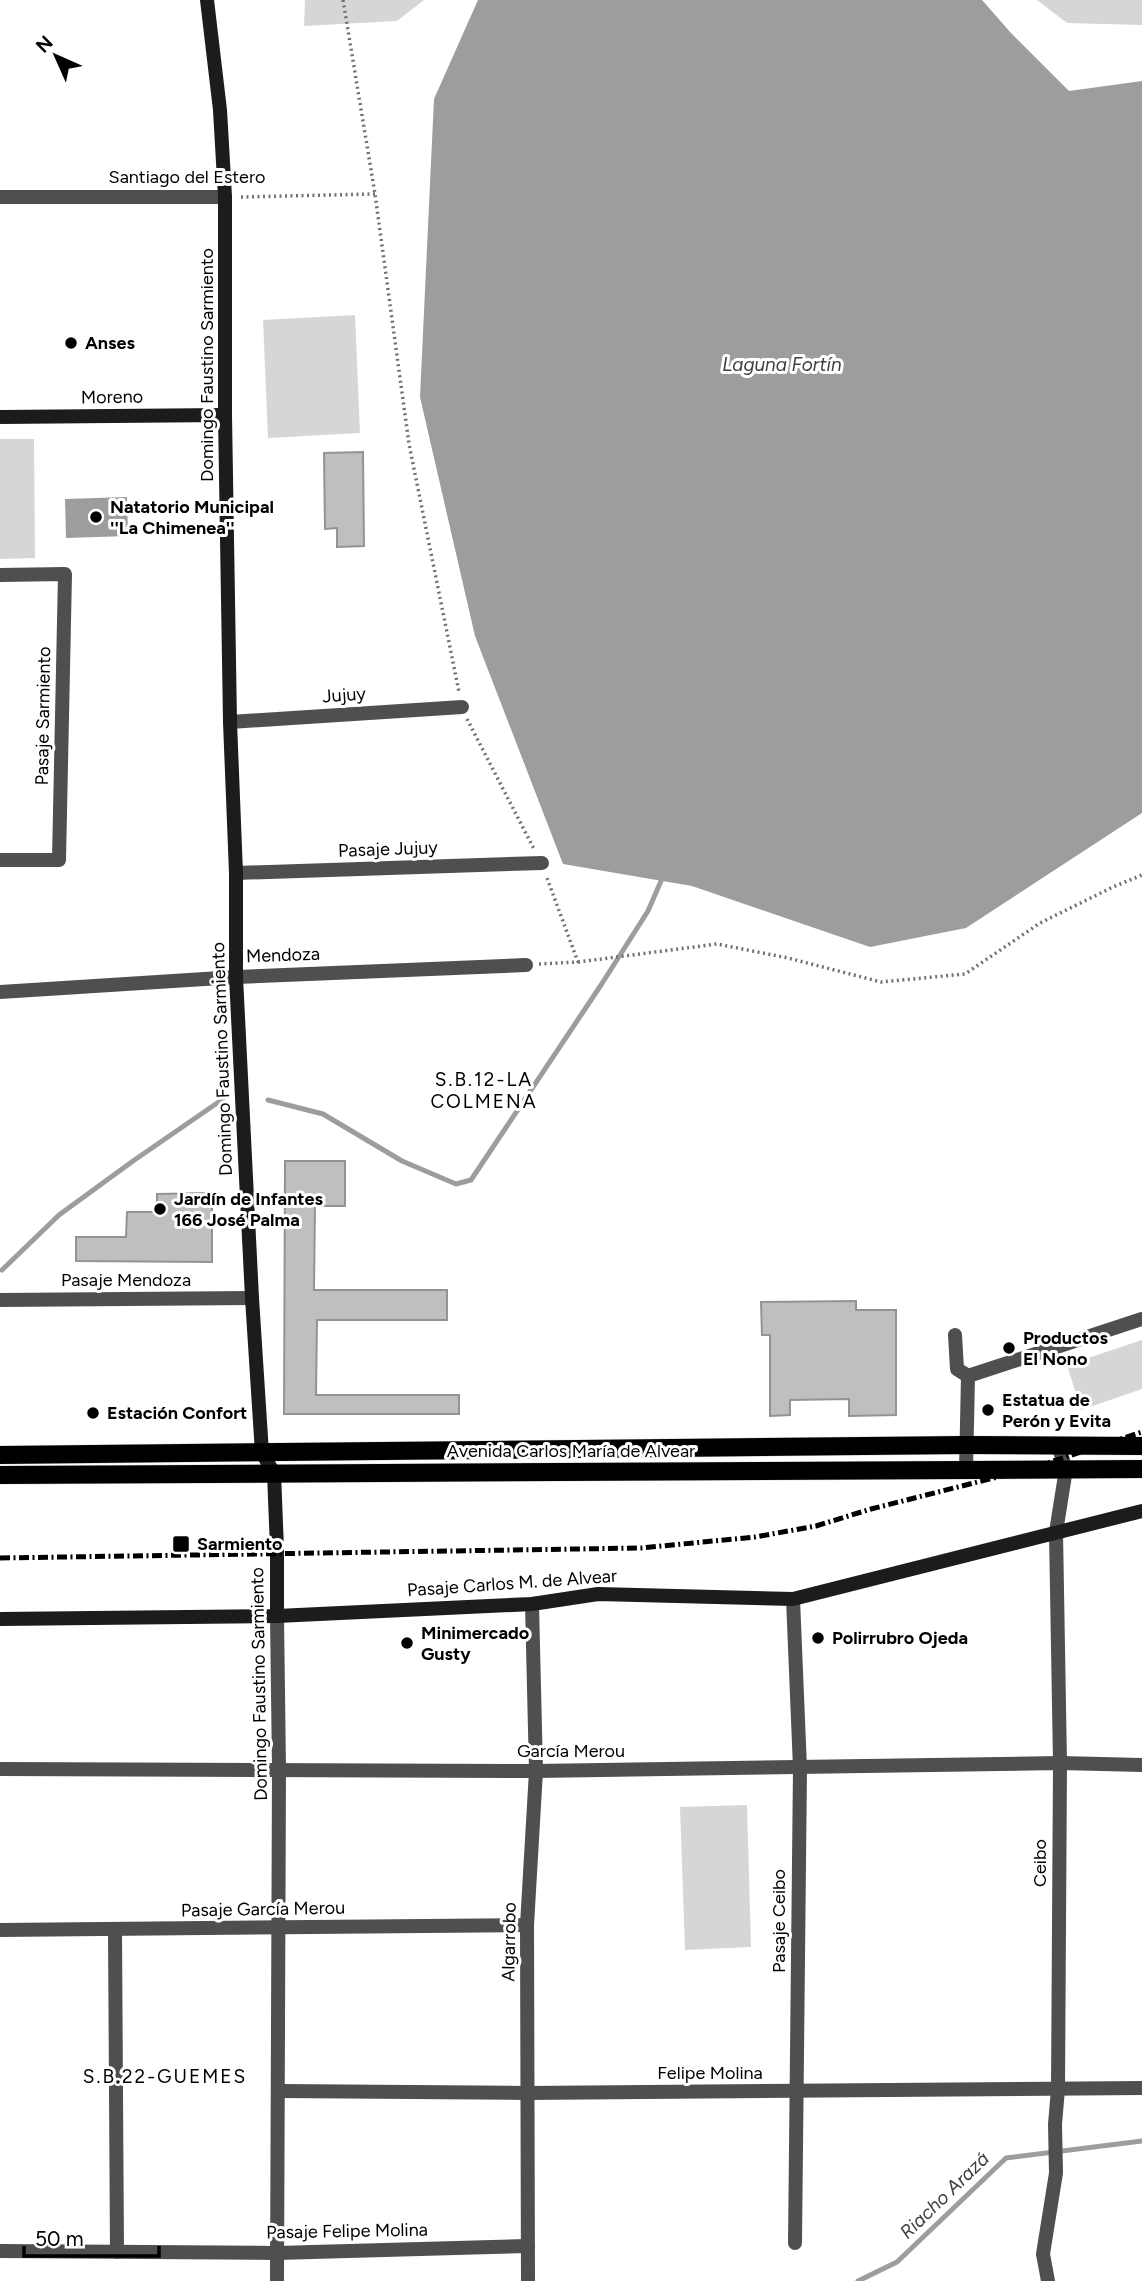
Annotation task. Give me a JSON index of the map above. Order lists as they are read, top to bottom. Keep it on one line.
{"streets":{"main road":["Avenida Carlos María de Alvear"],"street":["Santiago del Estero","Domingo Faustino Sarmiento","Moreno","Jujuy","Pasaje Sarmiento","Pasaje Jujuy","Mendoza","Pasaje Mendoza","Pasaje Carlos M. de Alvear","García Merou","Ceibo","Pasaje García Merou","Pasaje Ceibo","Algarrobo","Felipe Molina","Pasaje Felipe Molina"]},"crossings":[["Santiago del Estero","Domingo Faustino Sarmiento"],["Domingo Faustino Sarmiento","Moreno"],["Domingo Faustino Sarmiento","Jujuy"],["Domingo Faustino Sarmiento","Pasaje Jujuy"],["Domingo Faustino Sarmiento","Mendoza"],["Domingo Faustino Sarmiento","Pasaje Mendoza"],["Domingo Faustino Sarmiento","Avenida Carlos María de Alvear"],["Domingo Faustino Sarmiento","Pasaje Carlos M. de Alvear"],["Domingo Faustino Sarmiento","García Merou"],["Domingo Faustino Sarmiento","Pasaje García Merou"],["Domingo Faustino Sarmiento","Felipe Molina"],["Domingo Faustino Sarmiento","Pasaje Felipe Molina"],["Avenida Carlos María de Alvear","Ceibo"],["Pasaje Carlos M. de Alvear","Ceibo"],["Pasaje Carlos M. de Alvear","Pasaje Ceibo"],["Pasaje Carlos M. de Alvear","Algarrobo"],["García Merou","Ceibo"],["García Merou","Pasaje Ceibo"],["García Merou","Algarrobo"],["Ceibo","Felipe Molina"],["Pasaje García Merou","Algarrobo"],["Pasaje Ceibo","Felipe Molina"],["Algarrobo","Felipe Molina"],["Algarrobo","Pasaje Felipe Molina"]],"districts":["S.B.12-LA COLMENA","S.B.22-GUEMES"],"water":["Laguna Fortín","Riacho Arazá"],"places":{"other":["Anses","Natatorio Municipal ''La Chimenea''","Jardín de Infantes 166 José Palma","Productos El Nono","Estatua de Perón y Evita","Estación Confort","Polirrubro Ojeda","Minimercado Gusty"],"transit":["Sarmiento"]},"scale_bar":"50 m","north":"top left"}
